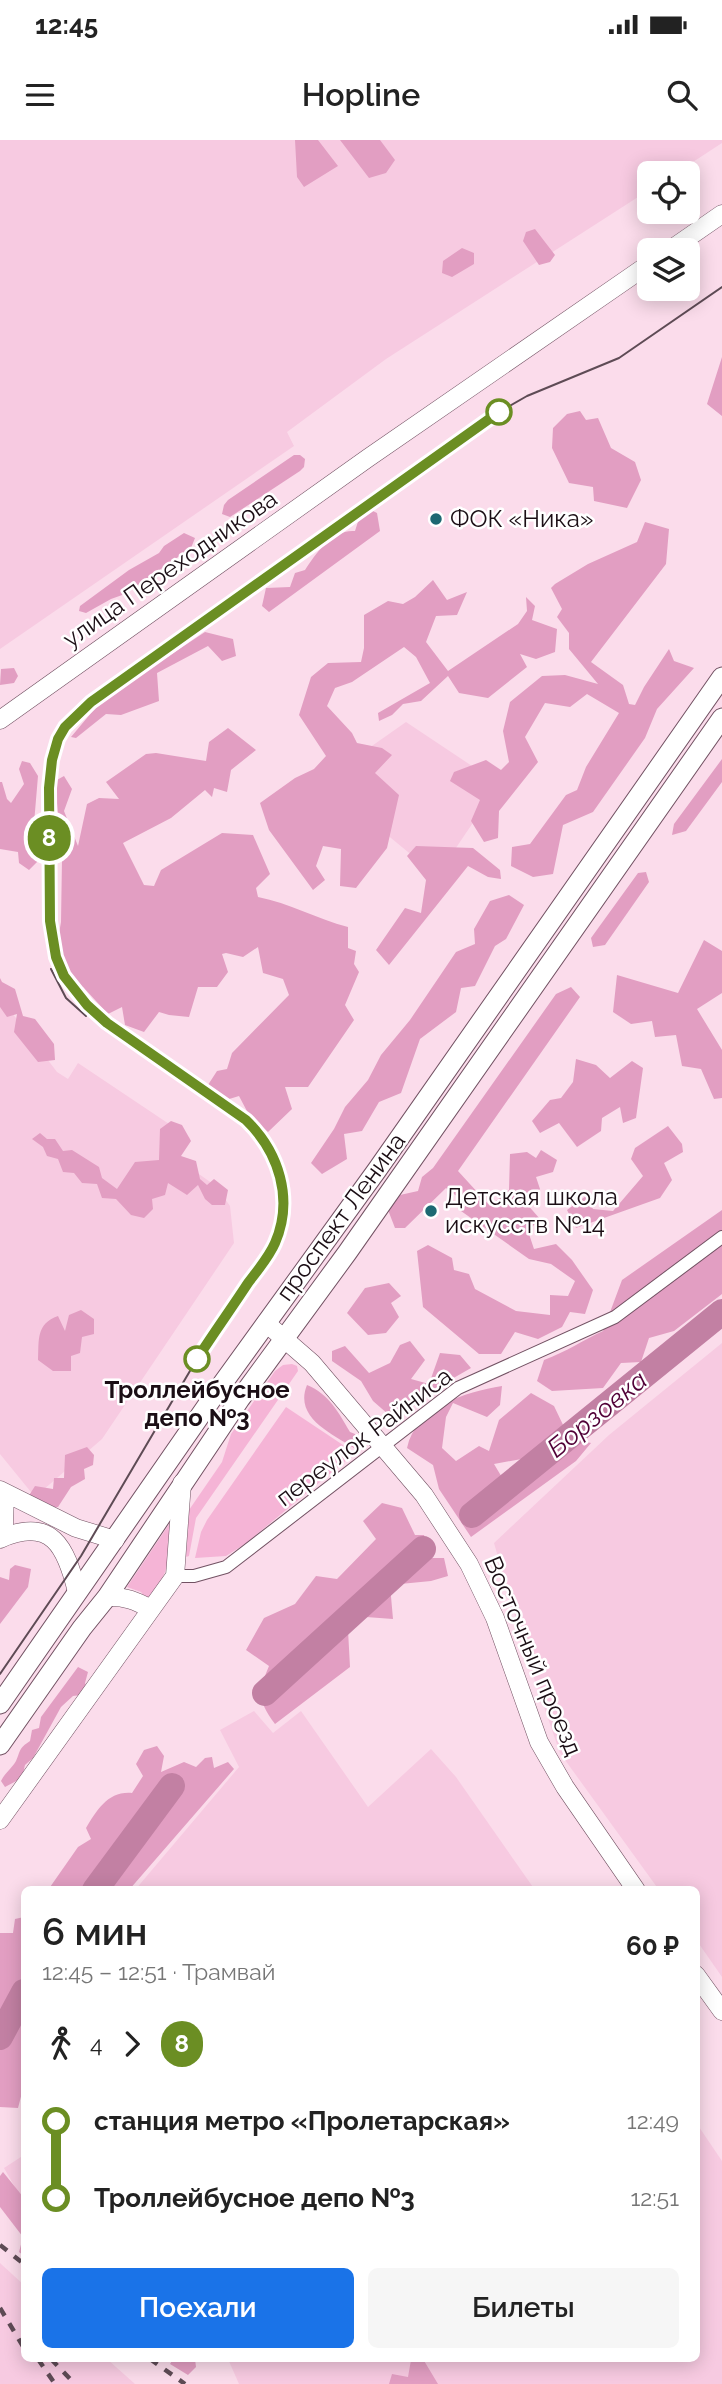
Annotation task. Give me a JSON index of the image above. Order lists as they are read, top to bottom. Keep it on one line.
{"streets":{"main road":["улица Переходникова","проспект Ленина","Восточный проезд"],"street":["переулок Райниса"]},"crossings":[["проспект Ленина","Восточный проезд"],["переулок Райниса","Восточный проезд"]],"water":["Борзовка"],"places":["ФОК «Ника»","Детская школа искусств №14","Троллейбусное депо №3"],"lines":["tram line 8"],"page":{"status":"12:45","header":"Hopline","on_map":"8","heading":["6 мин","12:45 – 12:51 · Трамвай","60 ₽"],"legs":["4","8"],"list":[{"name":"станция метро «Пролетарская»","value":"12:49"},{"name":"Троллейбусное депо №3","value":"12:51"}],"buttons":["Поехали","Билеты"]}}
